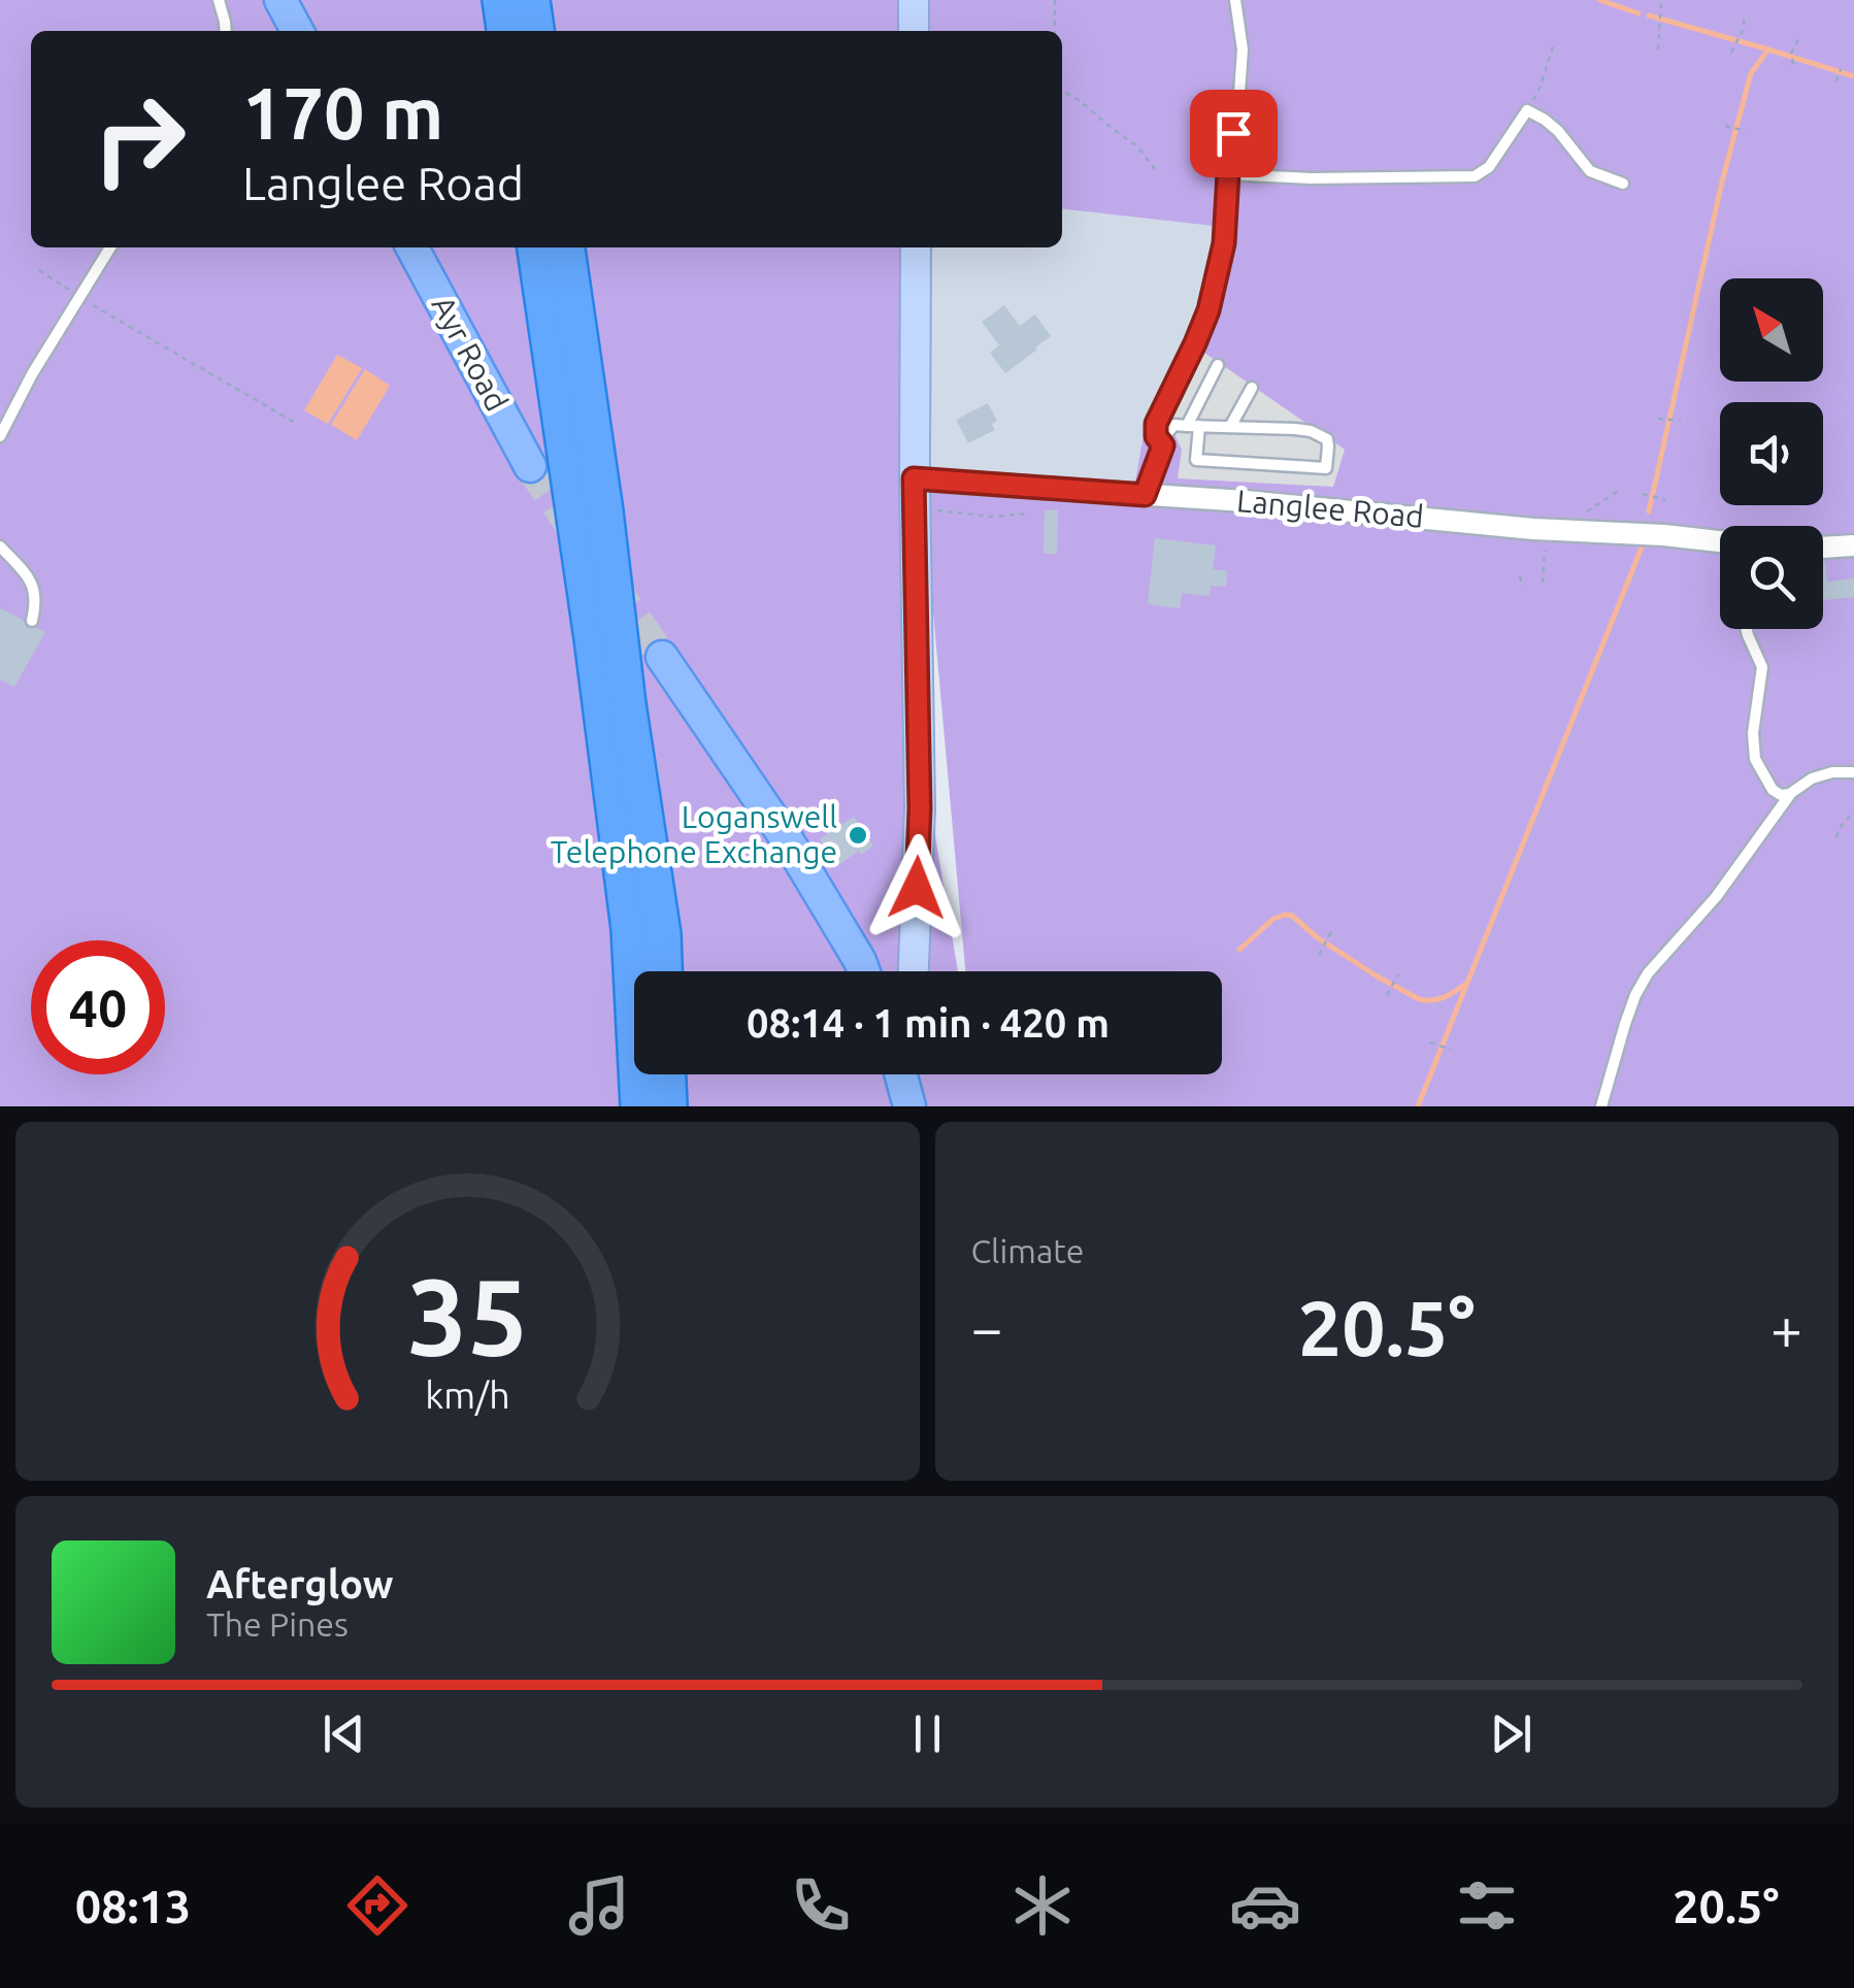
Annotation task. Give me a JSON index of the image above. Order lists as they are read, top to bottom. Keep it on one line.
{"streets":{"main road":["Ayr Road"],"street":["Langlee Road"]},"places":["Loganswell Telephone Exchange"],"north":"top left","page":{"turn":["170 m","Langlee Road"],"limit":"40","trip":"08:14 · 1 min · 420 m","tile":"Climate","heat":["−","20.5°","+"],"song":["Afterglow","The Pines"],"tabs":["08:13","20.5°"],"gauge":["35","km/h"]}}
